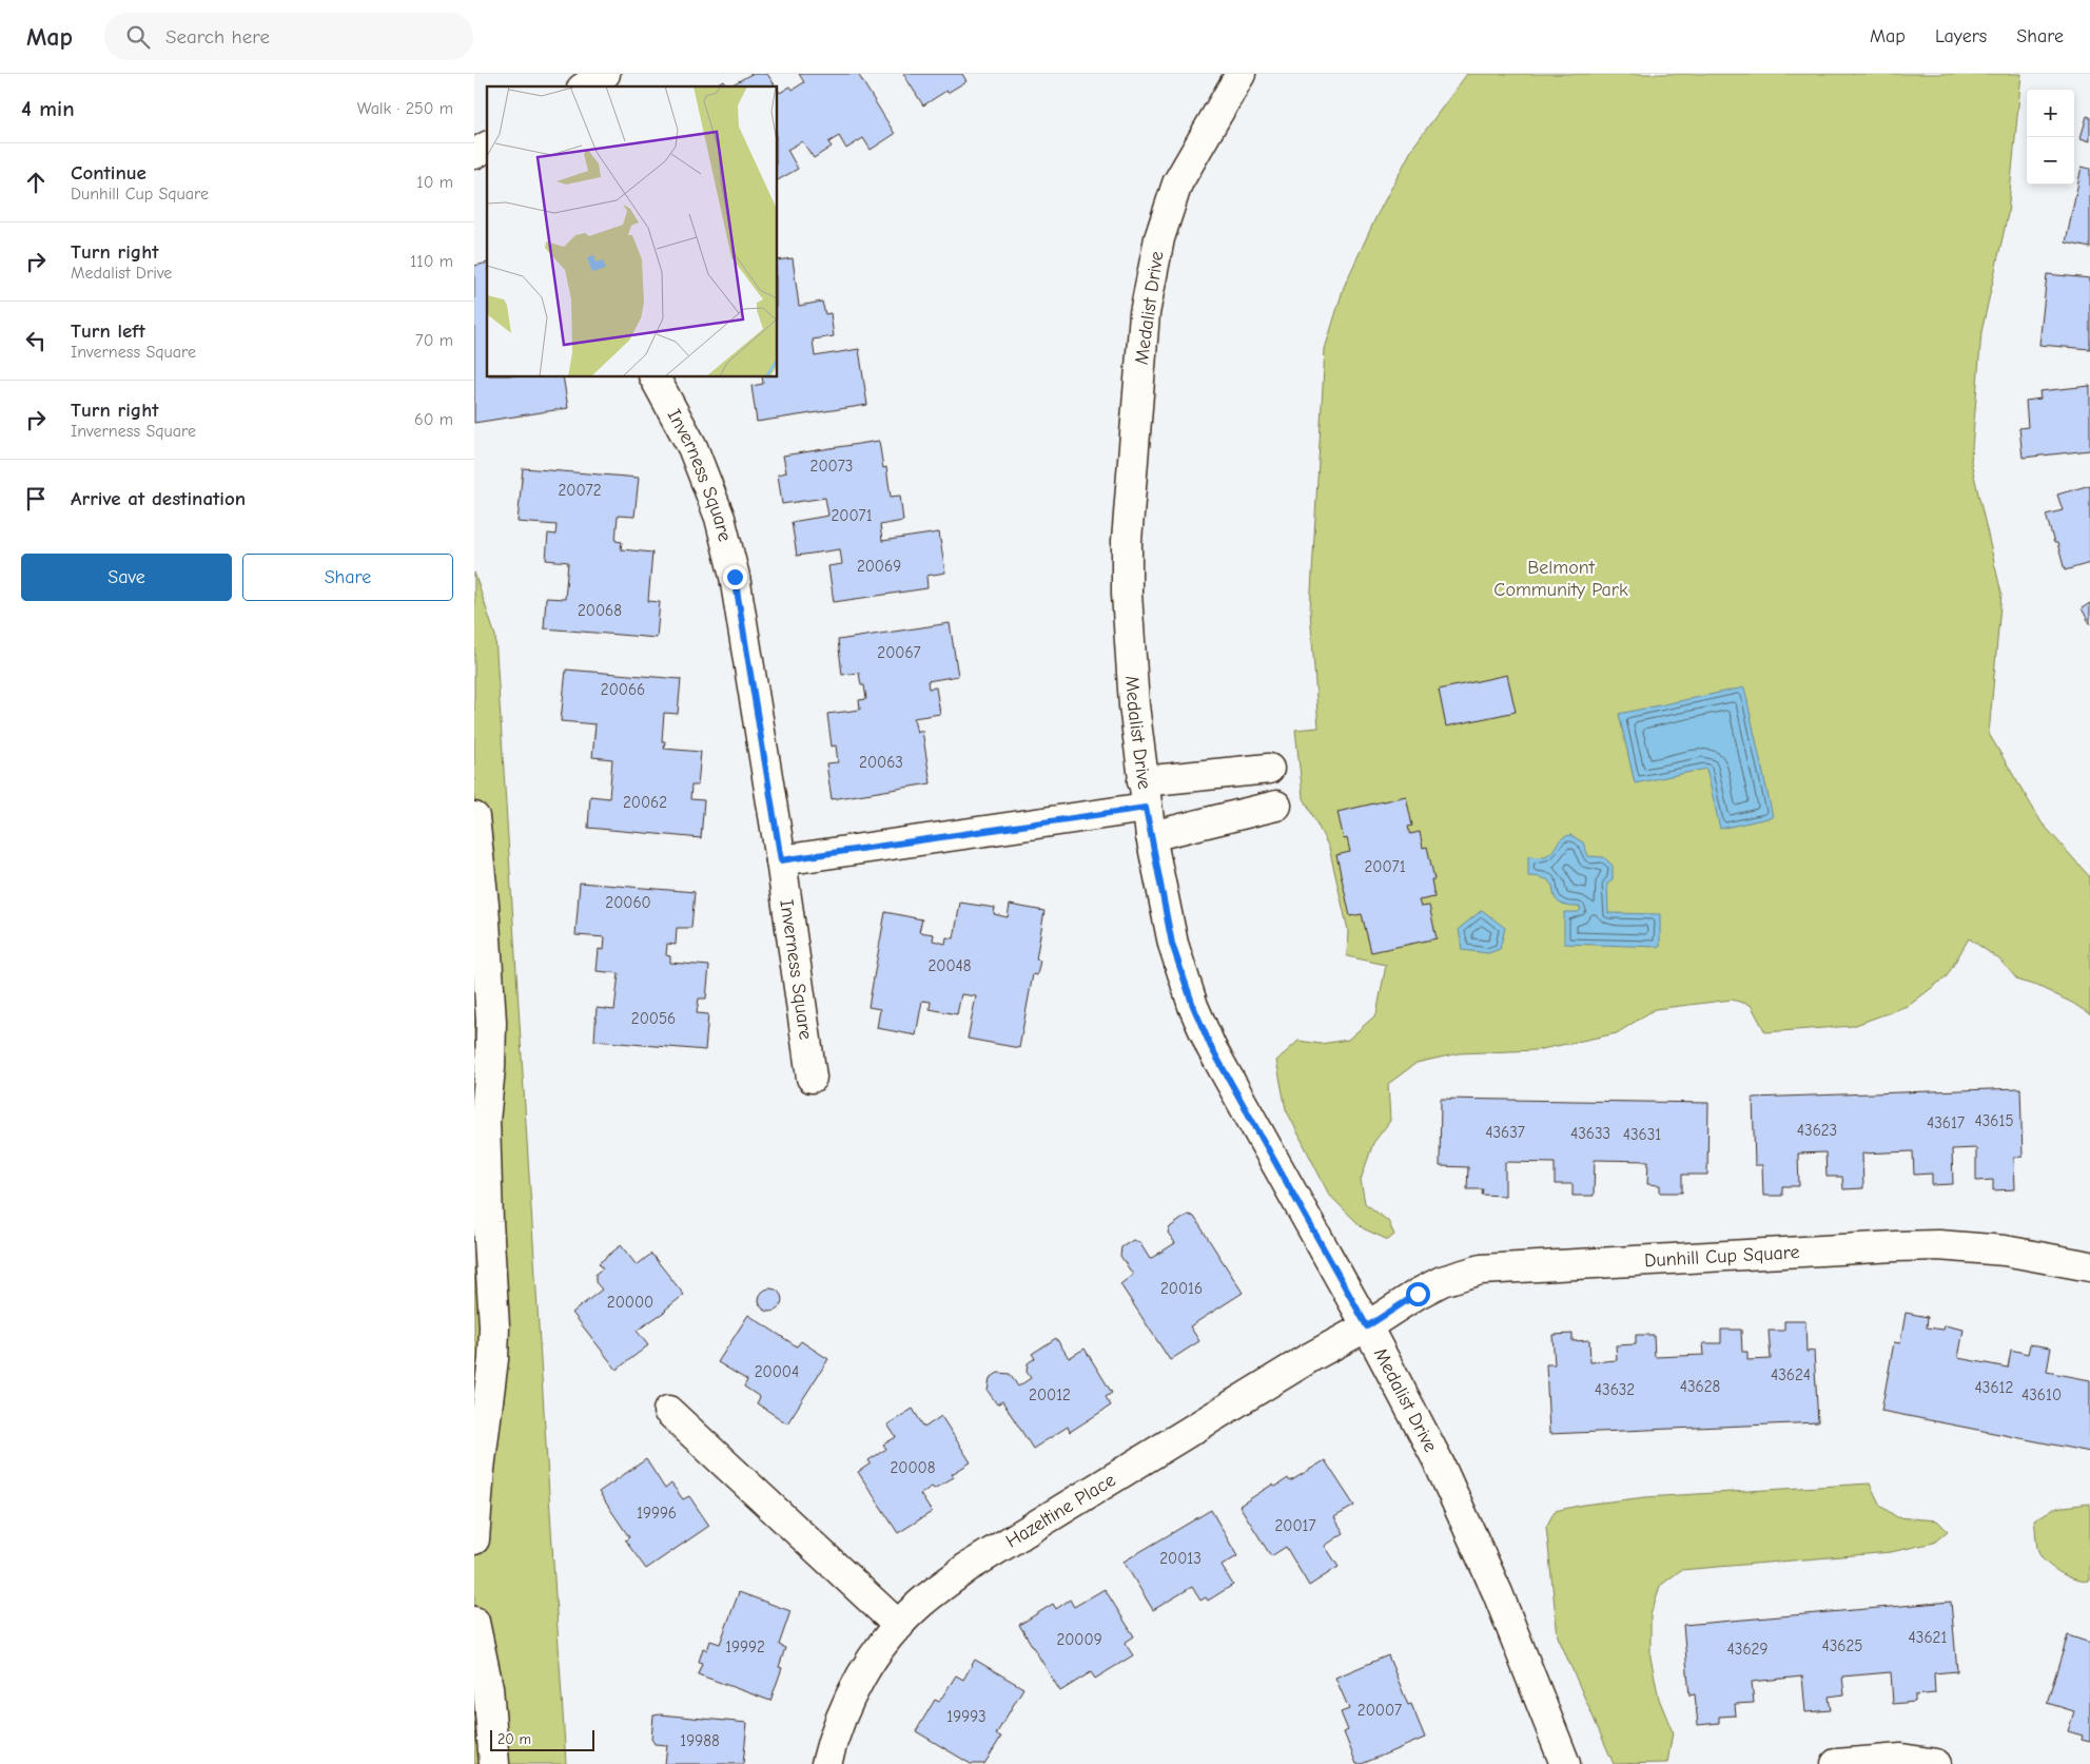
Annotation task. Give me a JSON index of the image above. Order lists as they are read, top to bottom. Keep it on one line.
{"streets":{"street":["Medalist Drive","Inverness Square","Dunhill Cup Square","Hazeltine Place"]},"crossings":[["Medalist Drive","Dunhill Cup Square"],["Medalist Drive","Hazeltine Place"],["Dunhill Cup Square","Hazeltine Place"]],"parks":["Belmont Community Park"],"house_numbers":["20073","20072","20071","20069","20068","20067","20066","20063","20062","20071","20060","20048","20056","43615","43617","43623","43637","43633","43631","20016","20000","20004","43624","43628","43612","43632","20012","43610","20008","19996","20017","20013","43621","20009","43625","19992","43629","20007","19993","19988"],"scale_bar":"20 m","page":{"header":"Map","search":"Search here","nav":["Map","Layers","Share"],"heading":["4 min","Walk · 250 m"],"map_buttons":["+","−"],"list":[["Continue","Dunhill Cup Square","10 m"],["Turn right","Medalist Drive","110 m"],["Turn left","Inverness Square","70 m"],["Turn right","Inverness Square","60 m"],"Arrive at destination"],"buttons":["Save","Share"],"scale":"20 m"}}
